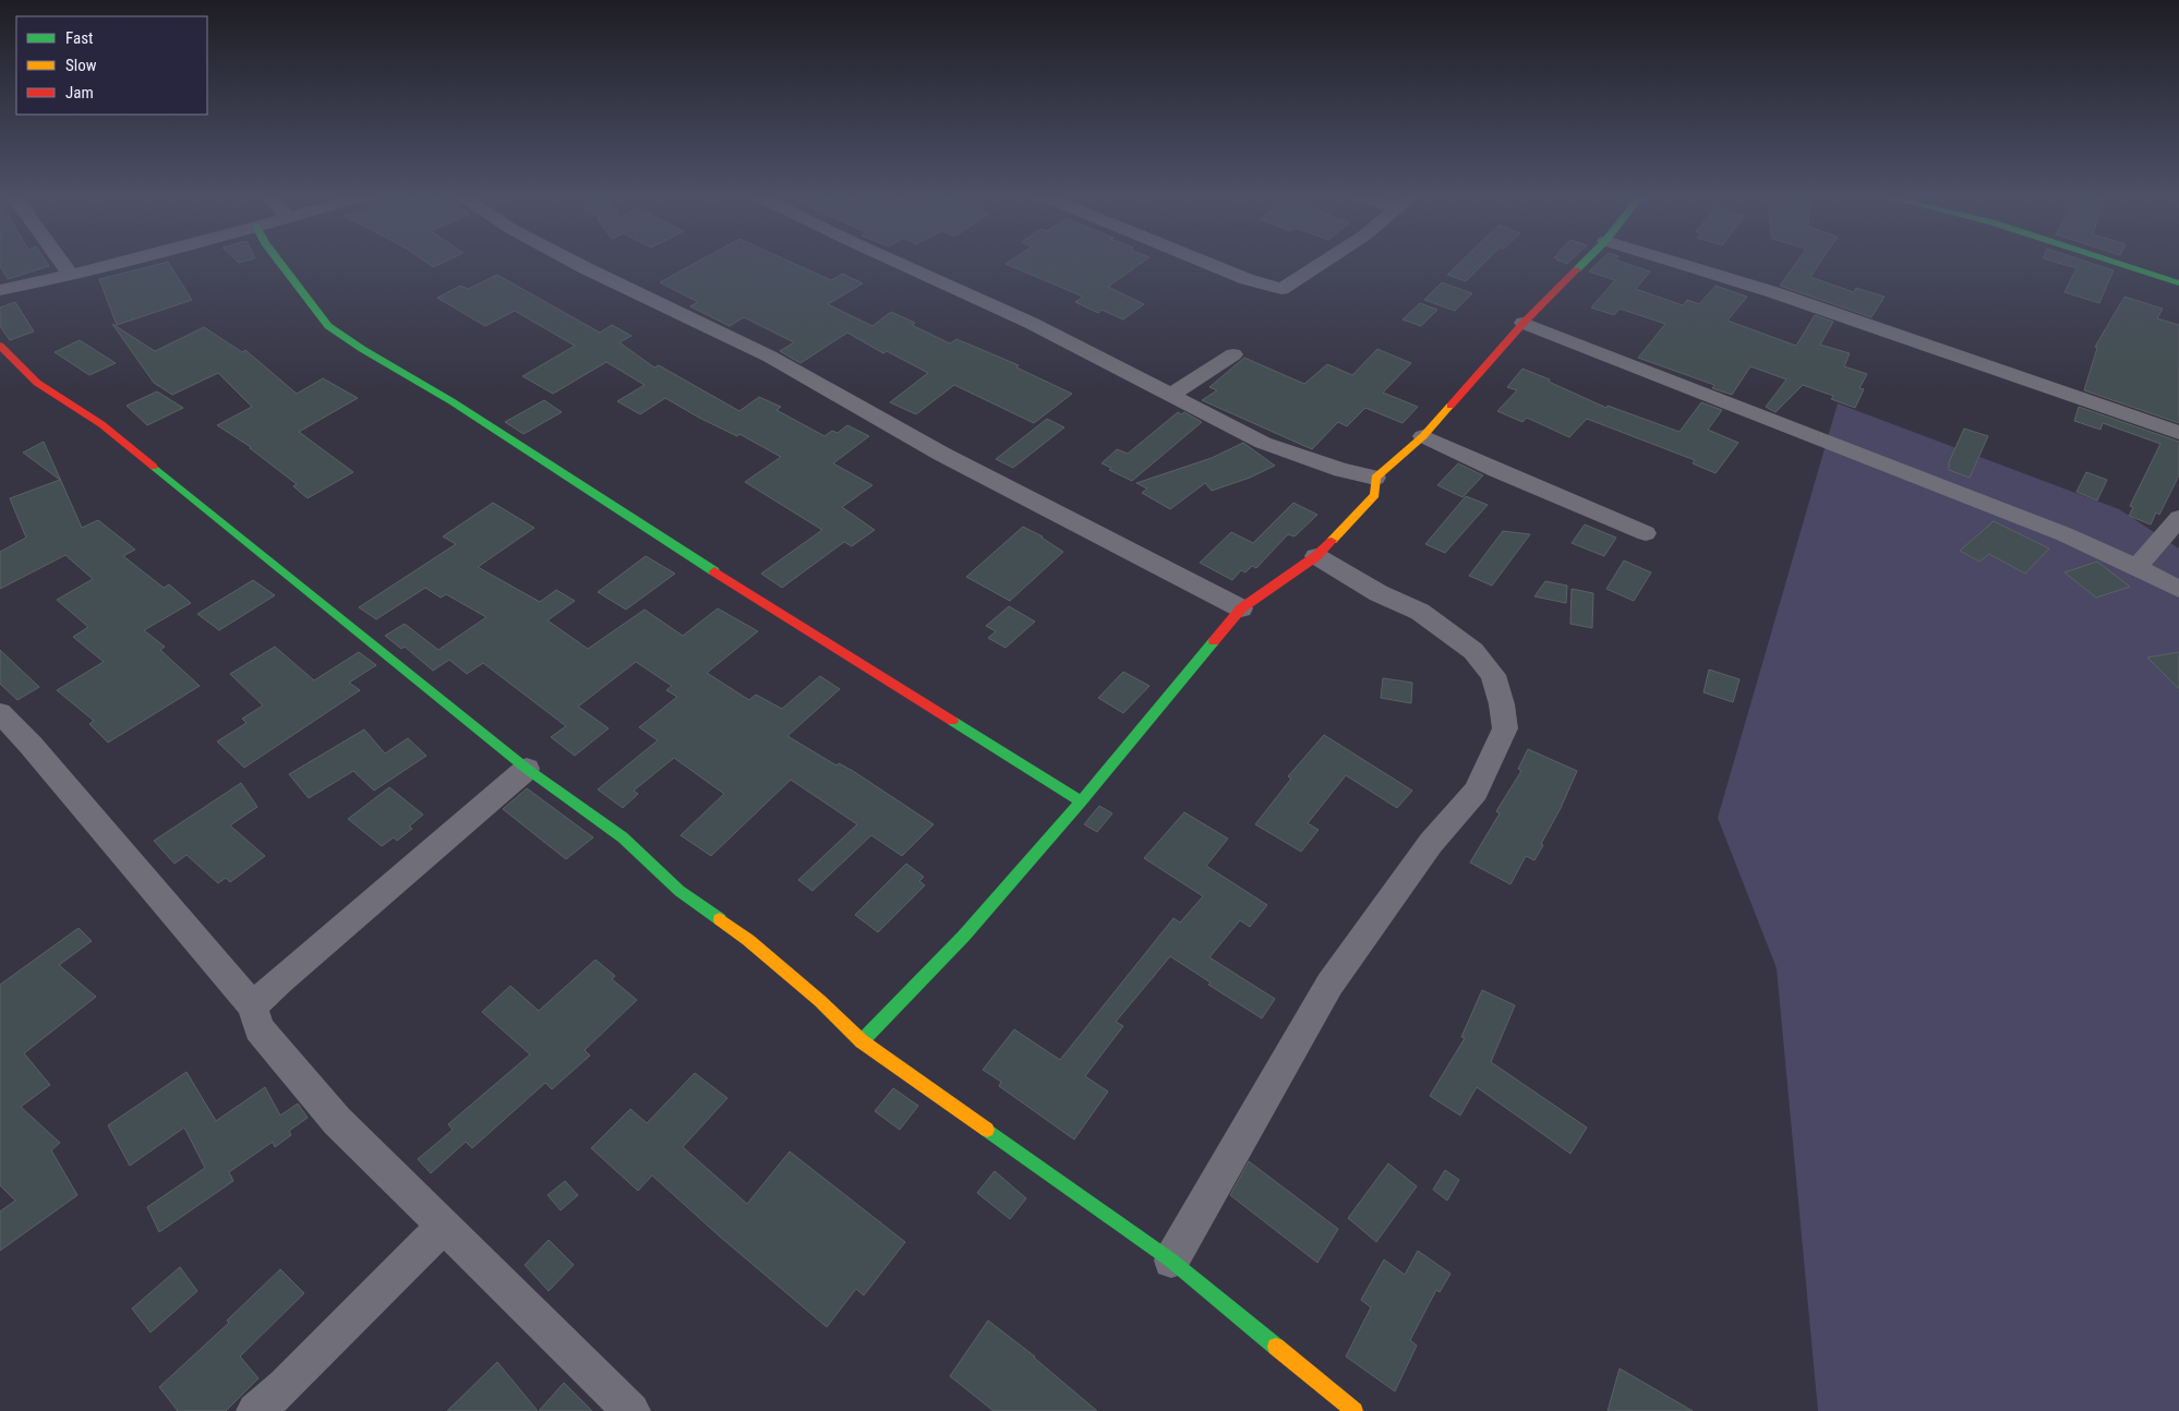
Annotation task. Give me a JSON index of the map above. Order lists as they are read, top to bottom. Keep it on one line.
{"legend":["Fast","Slow","Jam"]}
